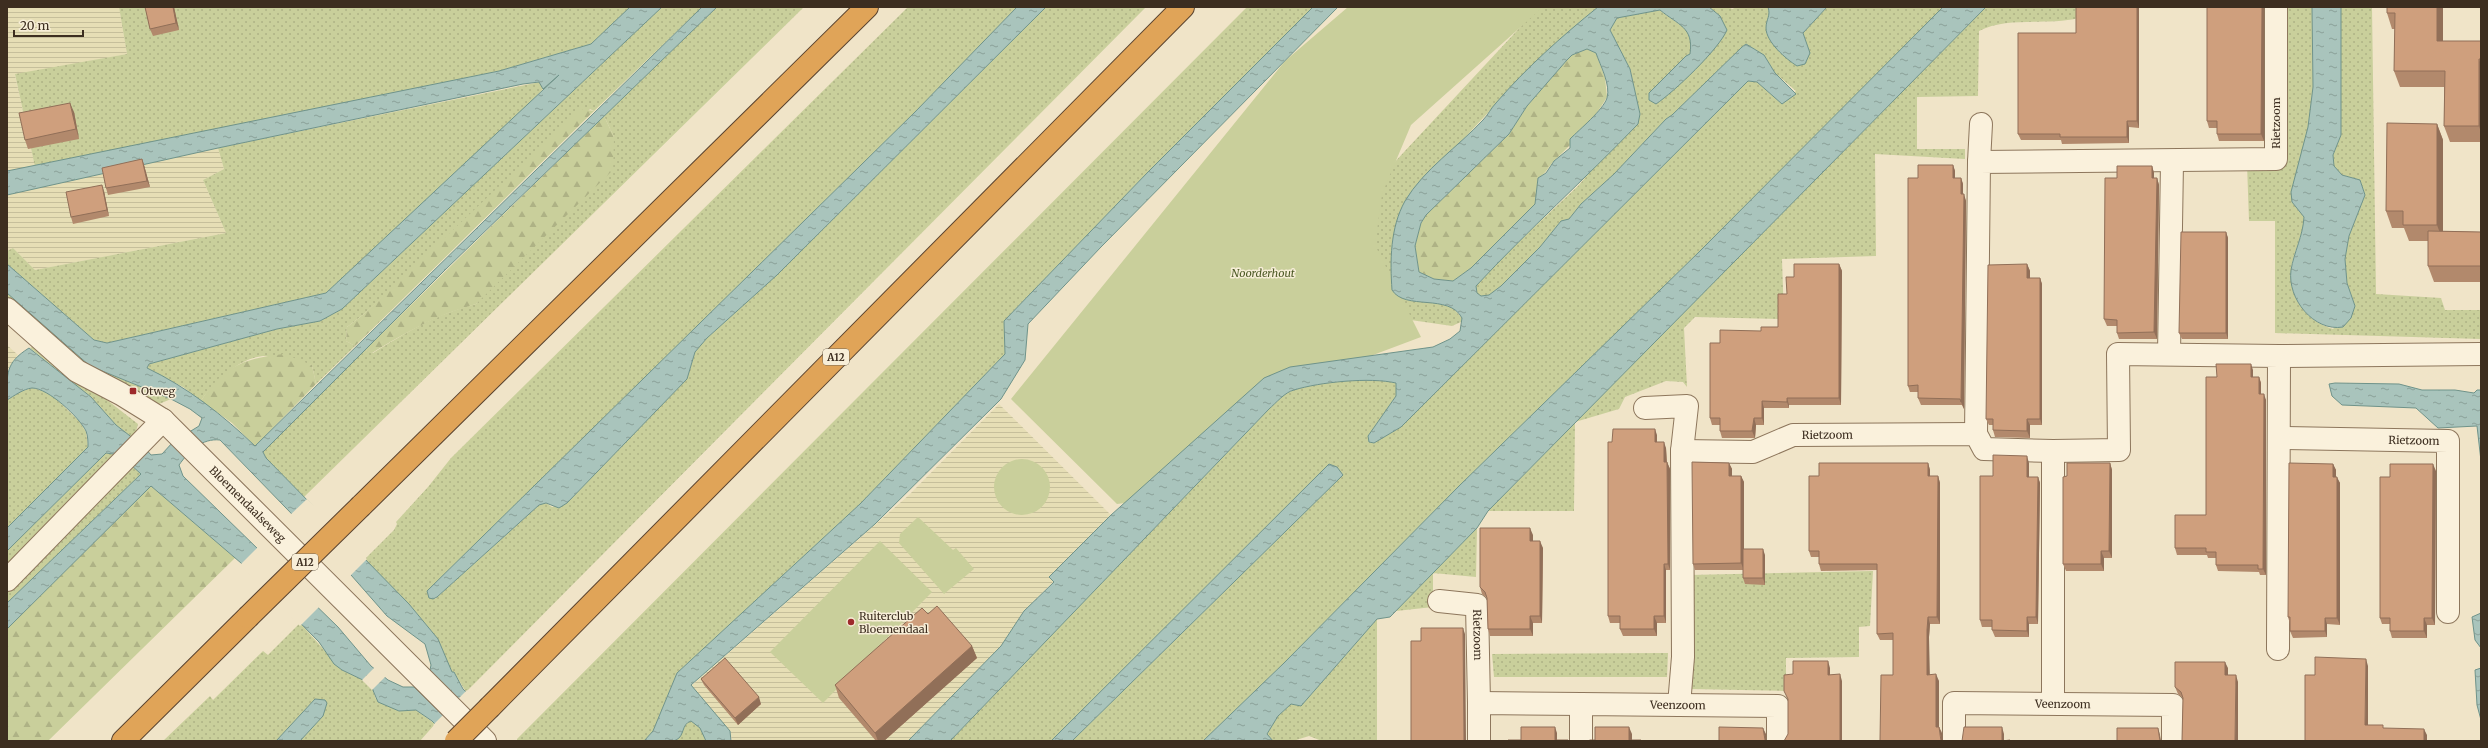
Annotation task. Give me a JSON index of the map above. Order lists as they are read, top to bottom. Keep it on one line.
{"streets":{"highway":["A12"],"street":["Rietzoom","Bloemendaalseweg","Veenzoom"]},"parks":["Noorderhout"],"places":{"transit":["Otweg"],"other":["Ruiterclub Bloemendaal"]},"scale_bar":"20 m"}
